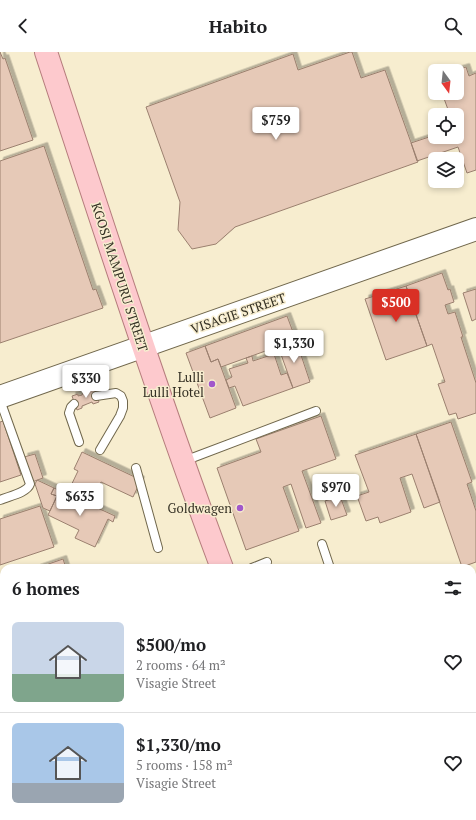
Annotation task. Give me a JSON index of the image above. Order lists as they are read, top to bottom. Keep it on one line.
{"streets":{"main road":["KGOSI MAMPURU STREET"],"street":["VISAGIE STREET"]},"crossings":[["KGOSI MAMPURU STREET","VISAGIE STREET"]],"places":["Lulli Lulli Hotel","Goldwagen"],"north":"bottom","page":{"header":"Habito","price":["$759","$500","$1,330","$330","$970","$635"],"heading":"6 homes","list":[{"name":"$500/mo","note":"2 rooms · 64 m² · Visagie Street"},{"name":"$1,330/mo","note":"5 rooms · 158 m² · Visagie Street"}]}}
